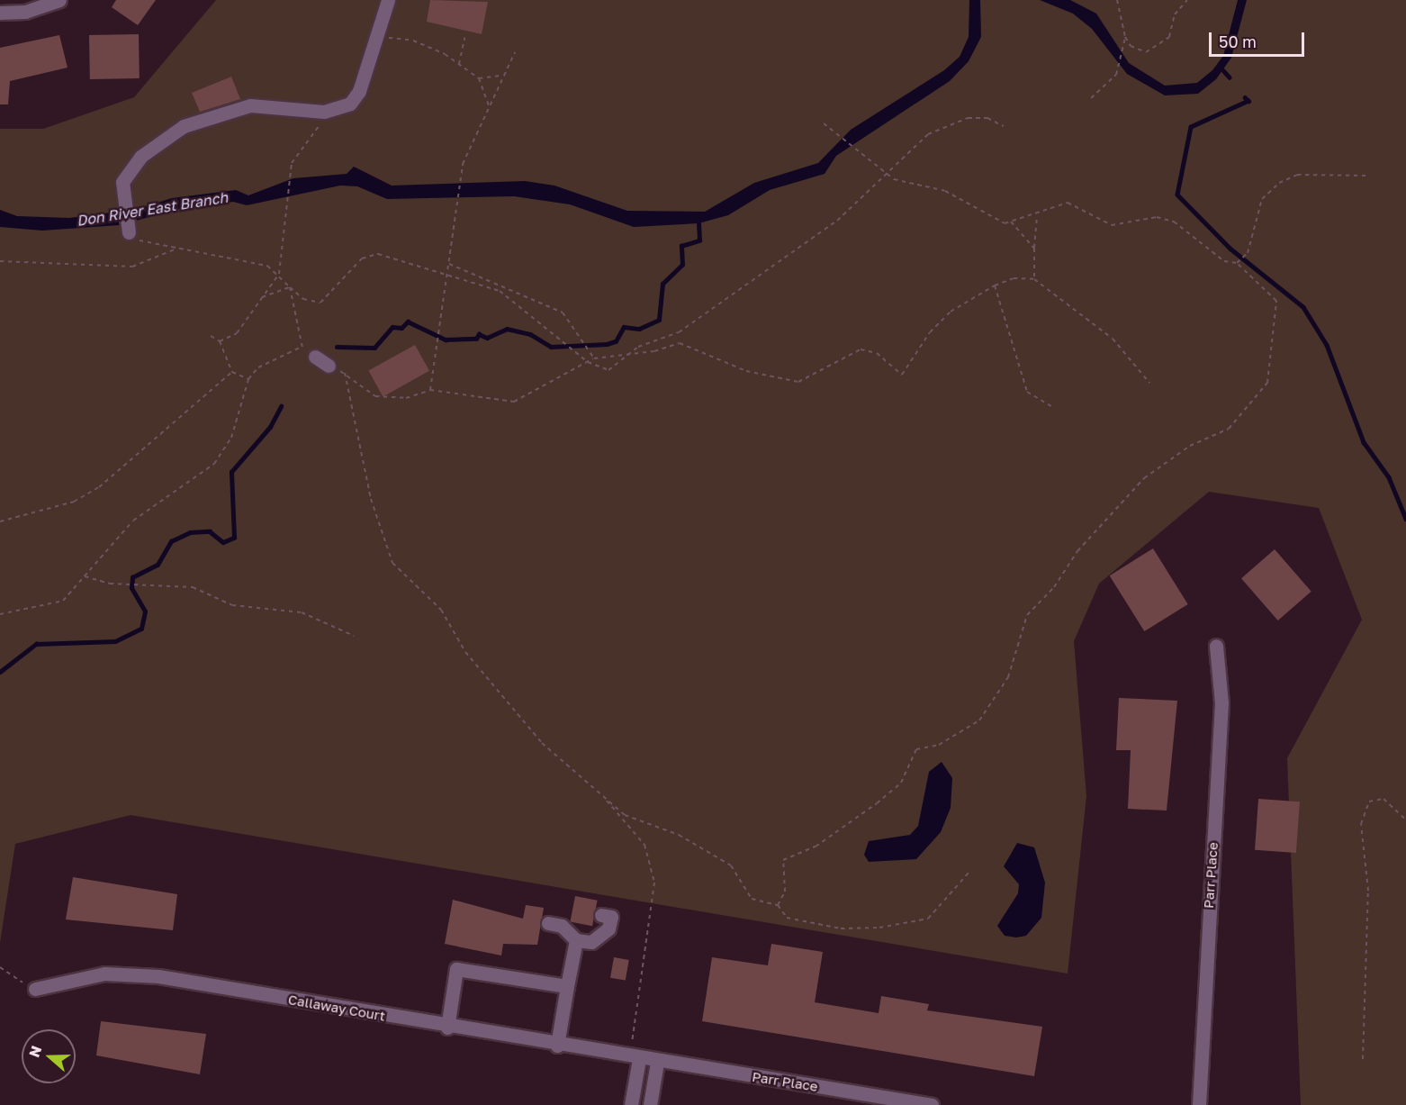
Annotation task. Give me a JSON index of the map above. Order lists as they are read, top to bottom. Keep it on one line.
{"streets":{"street":["Parr Place","Callaway Court"]},"crossings":[["Parr Place","Callaway Court"]],"water":["Don River East Branch"],"scale_bar":"50 m","north":"left"}
